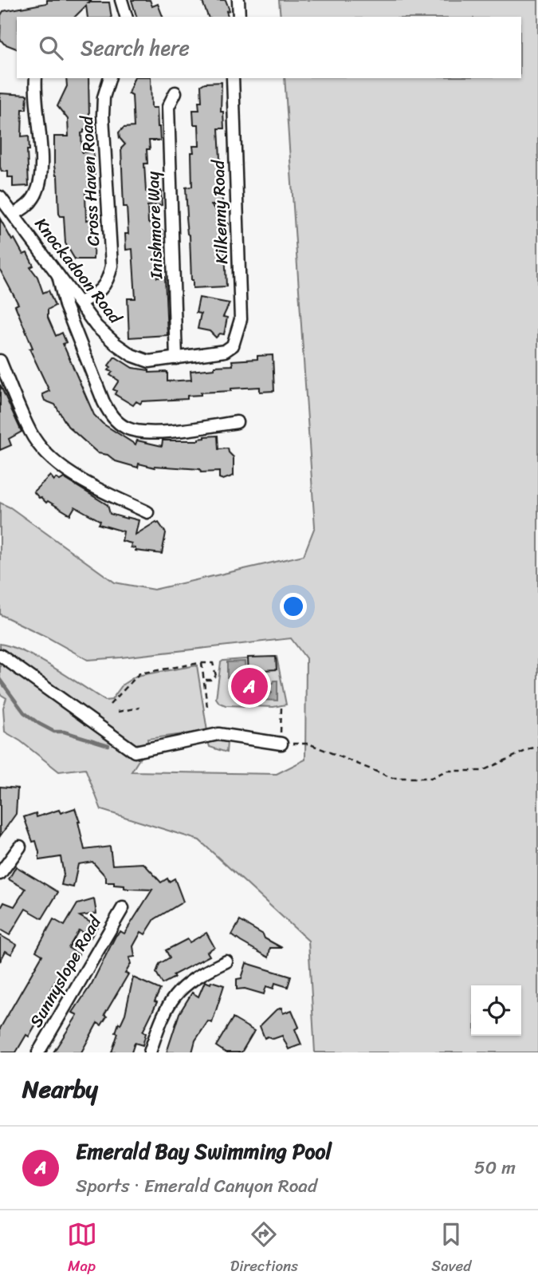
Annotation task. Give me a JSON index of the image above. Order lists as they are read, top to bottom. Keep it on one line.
{"streets":{"street":["Cross Haven Road","Kilkenny Road","Inishmore Way","Knockadoon Road","Sunnyslope Road"]},"crossings":[["Cross Haven Road","Knockadoon Road"],["Kilkenny Road","Knockadoon Road"],["Inishmore Way","Knockadoon Road"]],"page":{"search":"Search here","pins":"A","heading":"Nearby","list":[{"mark":"A","name":"Emerald Bay Swimming Pool","note":"Sports · Emerald Canyon Road","value":"50 m"}],"nav":["Map","Directions","Saved"]}}
